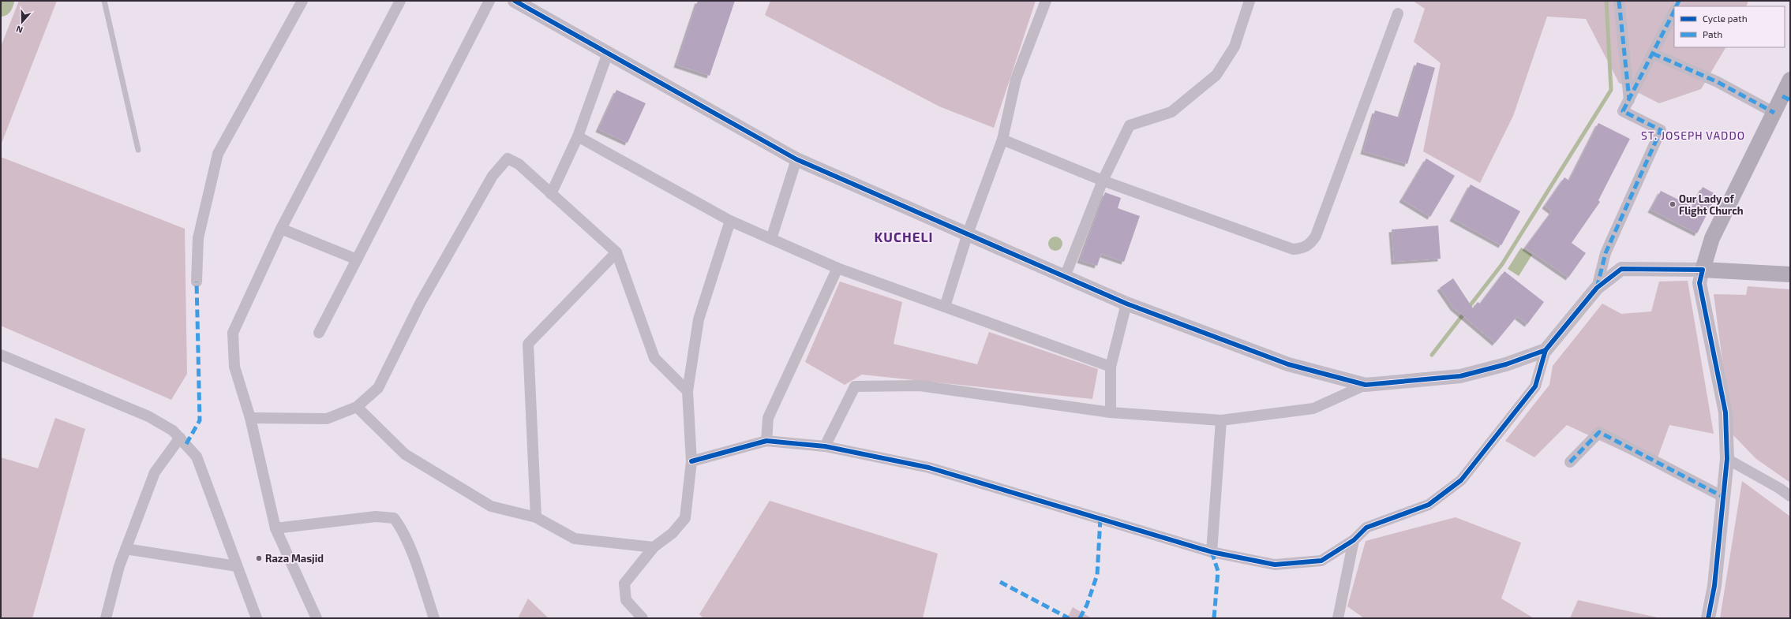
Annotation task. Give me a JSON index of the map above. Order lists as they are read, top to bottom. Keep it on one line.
{"districts":["ST. JOSEPH VADDO","KUCHELI"],"places":["Our Lady of Flight Church","Raza Masjid"],"legend":["Cycle path","Path"],"north":"bottom"}
